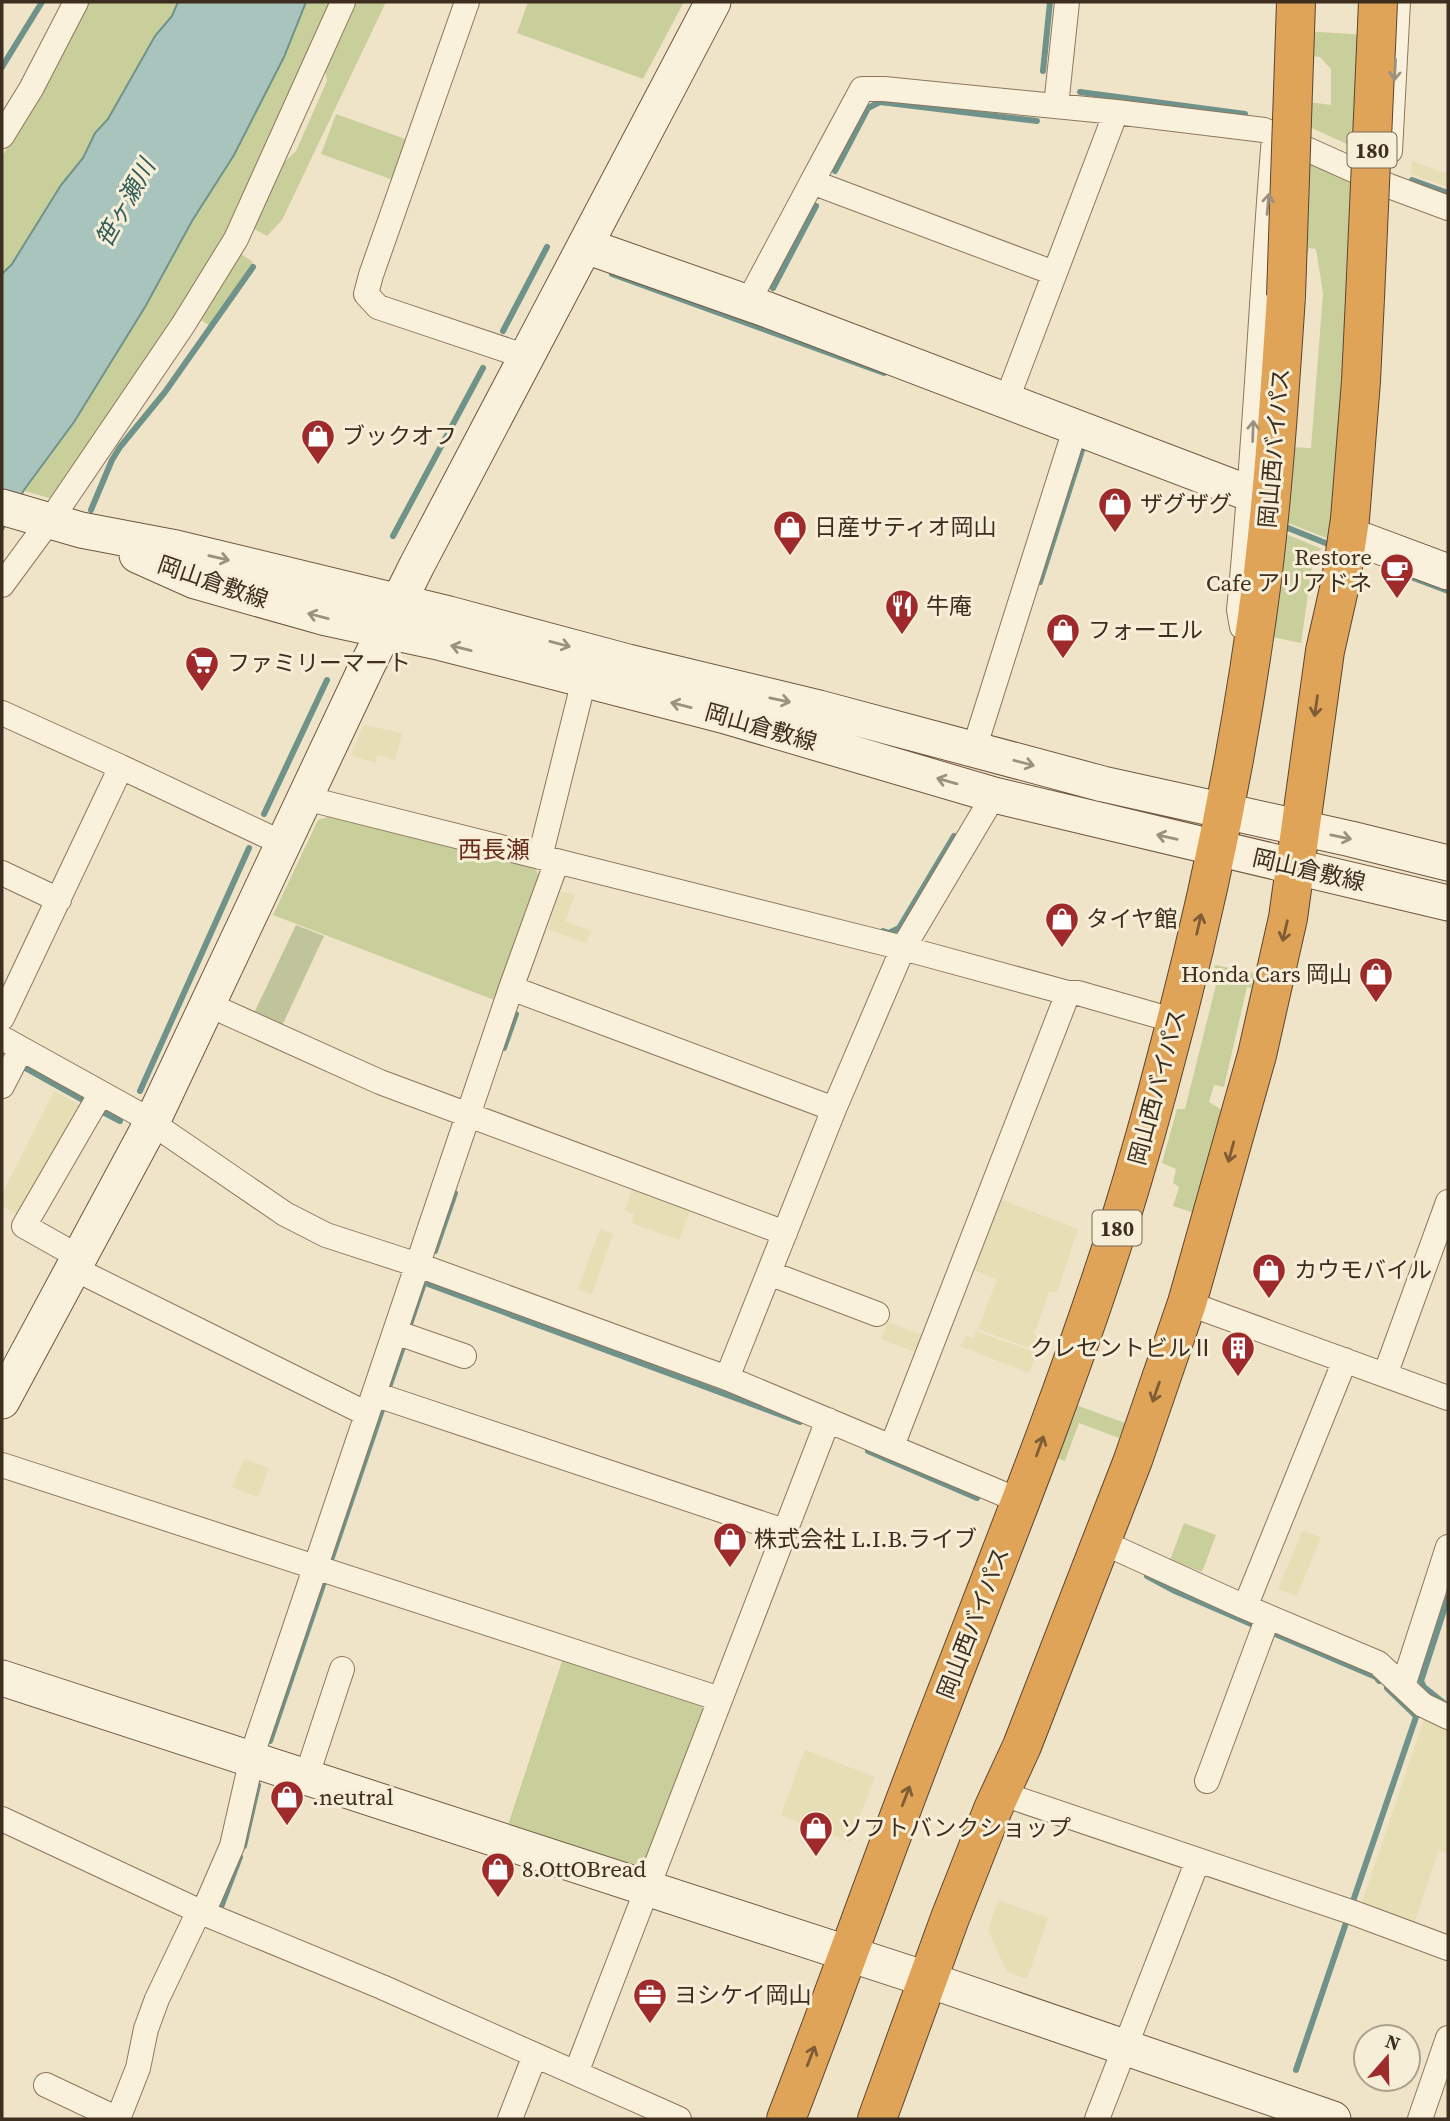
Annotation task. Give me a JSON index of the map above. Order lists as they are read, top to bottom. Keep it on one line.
{"streets":{"highway":["180","岡山西バイパス"],"street":["岡山倉敷線"]},"crossings":[["180","岡山倉敷線"],["岡山西バイパス","岡山倉敷線"]],"districts":["西長瀬"],"water":["笹ヶ瀬川"],"places":{"shop":["ブックオフ","ザグザグ","日産サティオ岡山","フォーエル","タイヤ館","Honda Cars 岡山","カウモバイル","株式会社 L.I.B.ライブ",".neutral","ソフトバンクショップ","8.OttOBread"],"cafe":["Restore Cafe アリアドネ"],"restaurant":["牛庵"],"supermarket":["ファミリーマート"],"building":["クレセントビルⅡ"],"office":["ヨシケイ岡山"]},"north":"top"}
